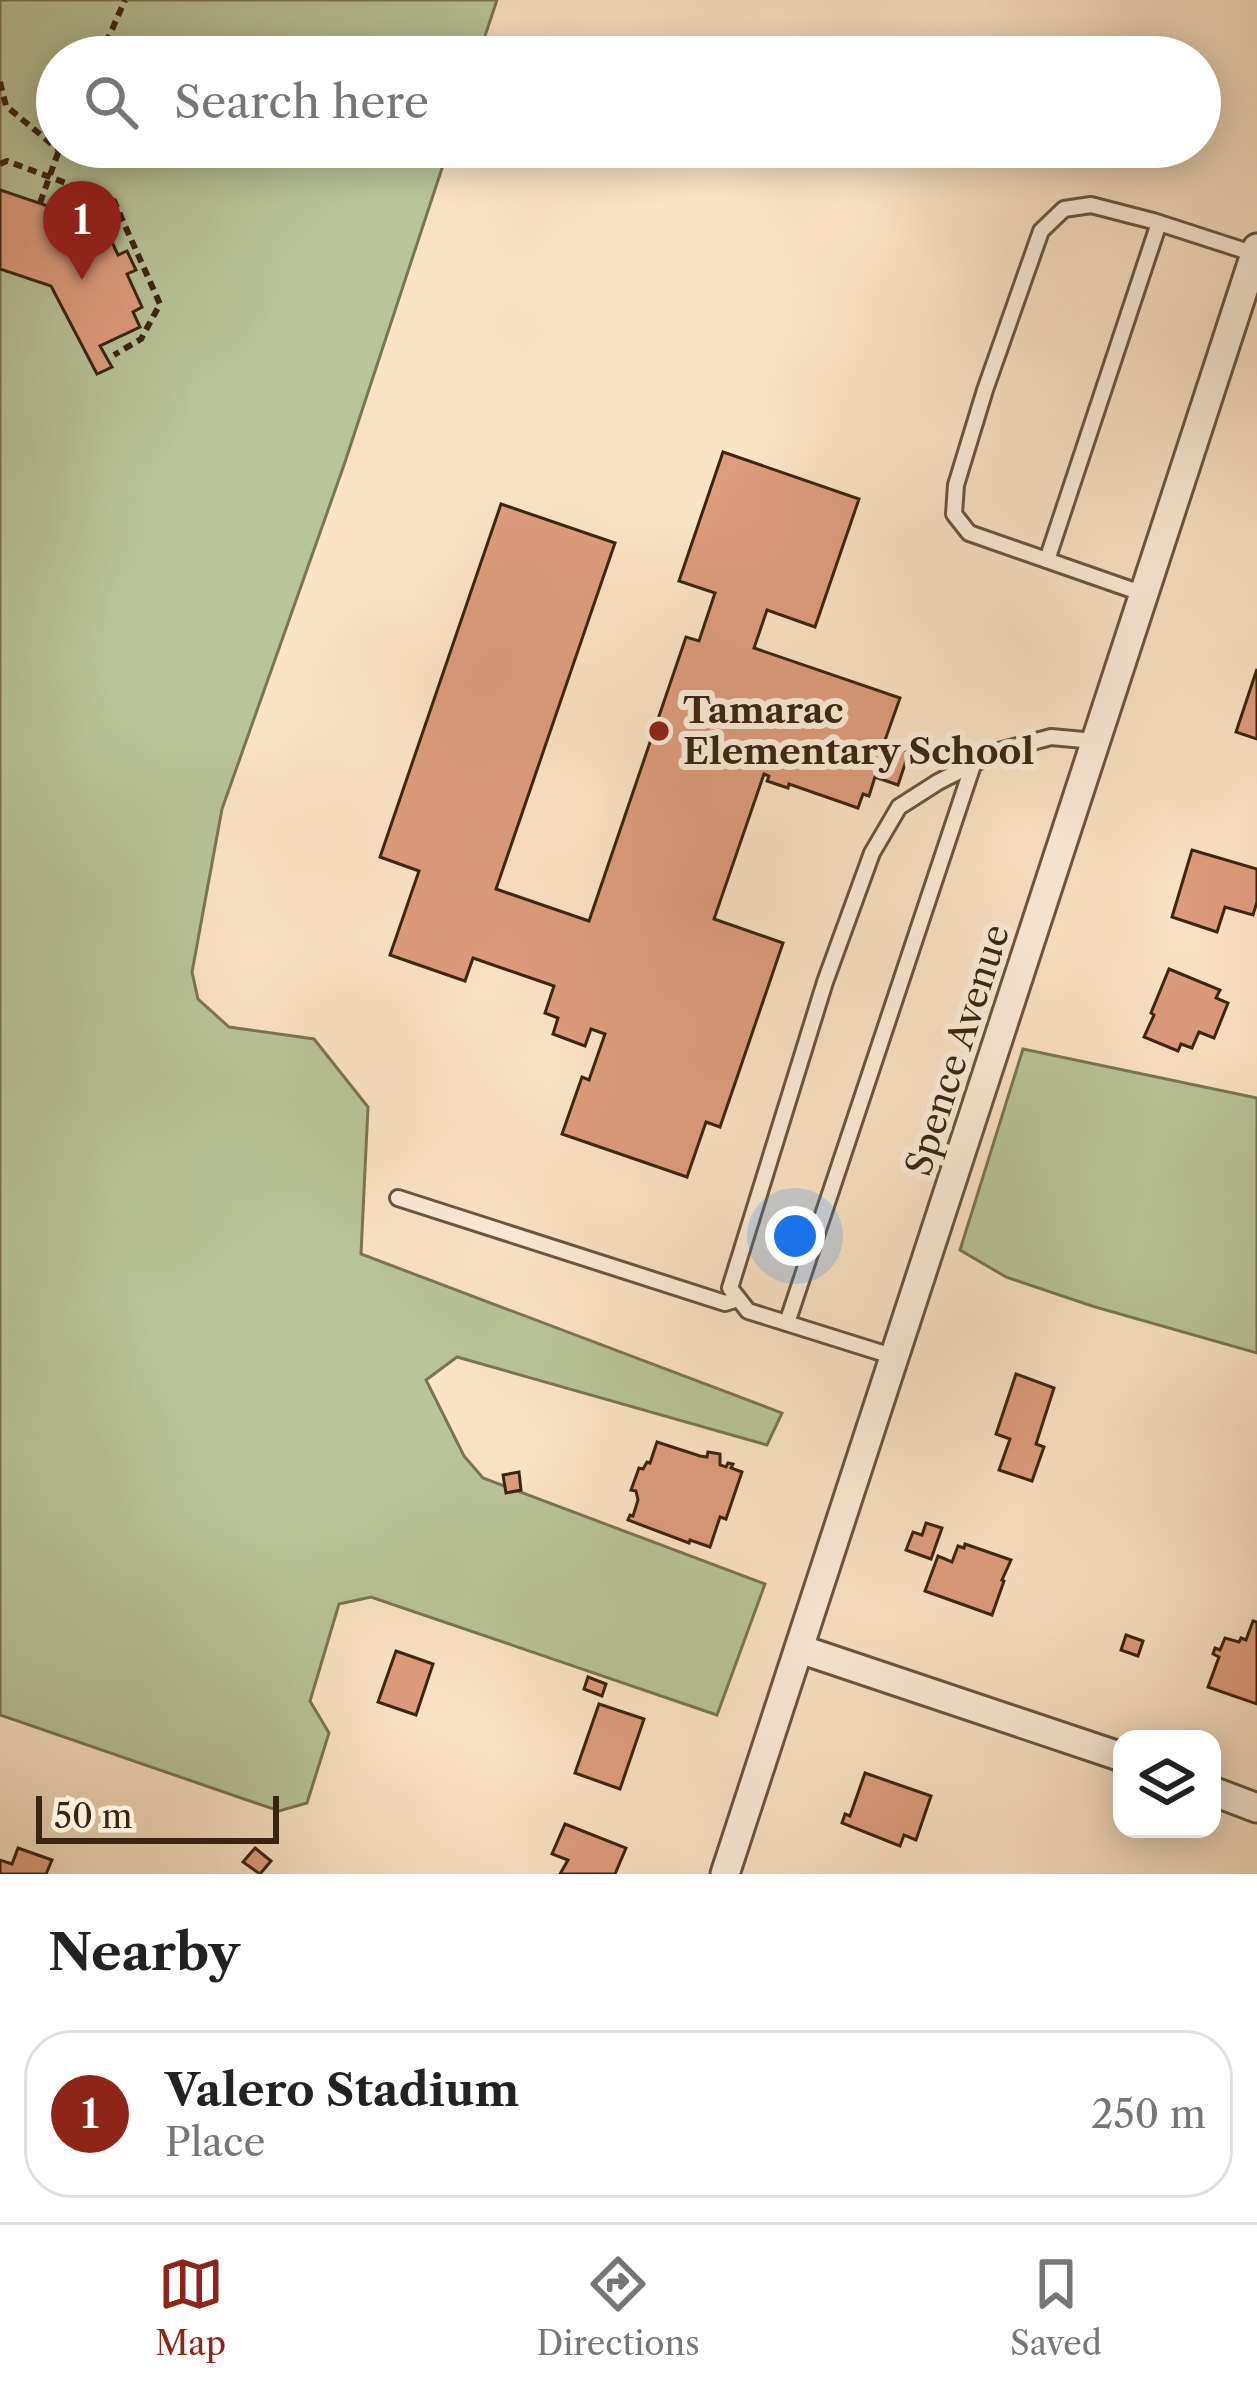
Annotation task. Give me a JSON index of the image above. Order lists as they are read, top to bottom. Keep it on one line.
{"streets":{"street":["Spence Avenue"]},"places":["Tamarac Elementary School"],"scale_bar":"50 m","page":{"search":"Search here","pins":"1","scale":"50 m","heading":"Nearby","list":[{"mark":"1","name":"Valero Stadium","note":"Place","value":"250 m"}],"nav":["Map","Directions","Saved"]}}
